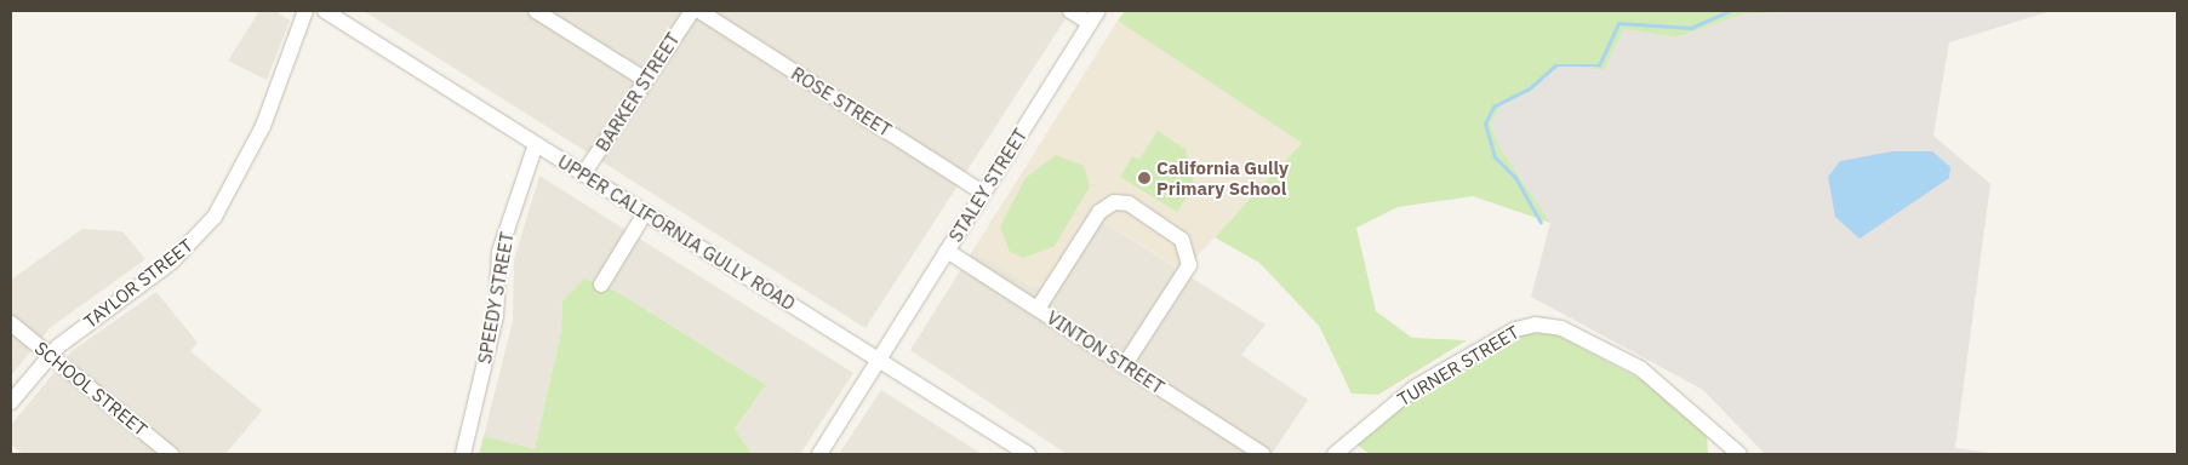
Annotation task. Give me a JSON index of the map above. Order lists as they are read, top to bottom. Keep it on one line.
{"streets":{"street":["BARKER STREET","ROSE STREET","STALEY STREET","UPPER CALIFORNIA GULLY ROAD","TAYLOR STREET","SPEEDY STREET","VINTON STREET","TURNER STREET","SCHOOL STREET"]},"crossings":[["BARKER STREET","UPPER CALIFORNIA GULLY ROAD"],["ROSE STREET","STALEY STREET"],["STALEY STREET","UPPER CALIFORNIA GULLY ROAD"],["STALEY STREET","VINTON STREET"],["UPPER CALIFORNIA GULLY ROAD","TAYLOR STREET"],["UPPER CALIFORNIA GULLY ROAD","SPEEDY STREET"],["TAYLOR STREET","SCHOOL STREET"]],"places":["California Gully Primary School"]}
